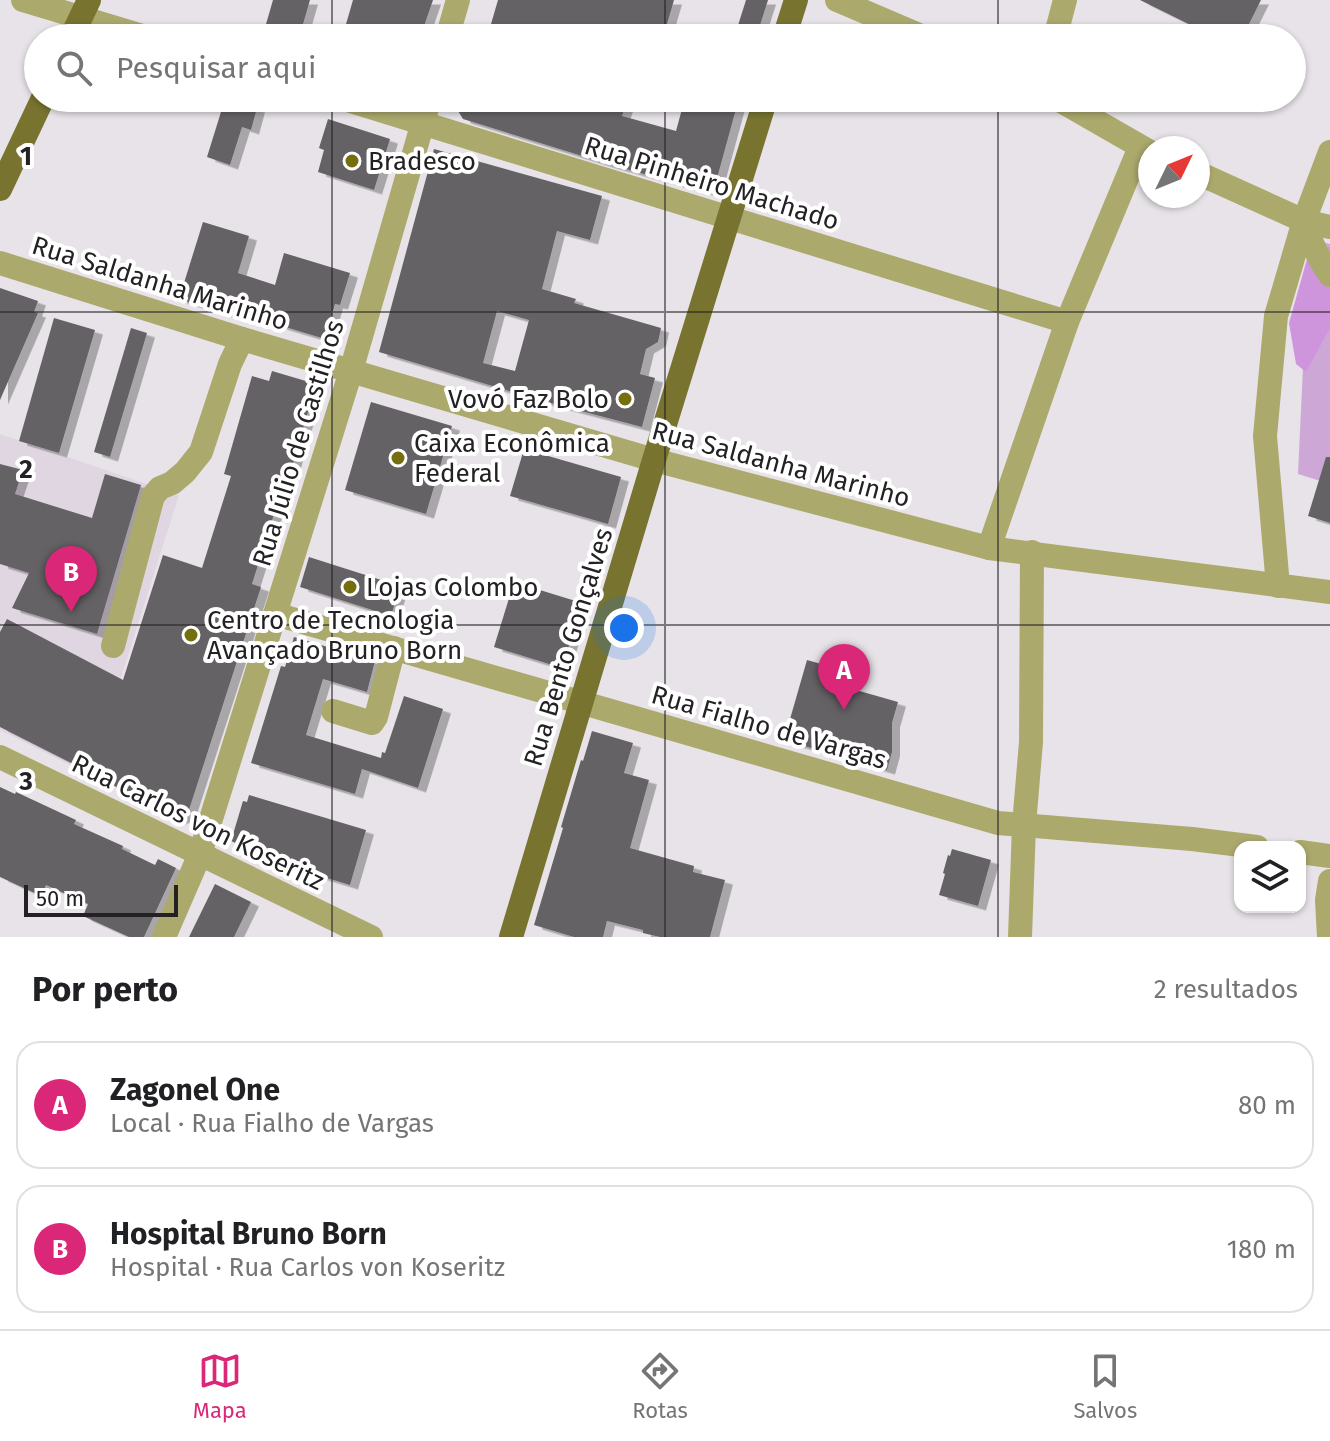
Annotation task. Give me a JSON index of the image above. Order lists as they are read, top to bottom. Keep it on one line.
{"streets":{"main road":["Rua Bento Gonçalves"],"street":["Rua Pinheiro Machado","Rua Saldanha Marinho","Rua Júlio de Castilhos","Rua Fialho de Vargas","Rua Carlos von Koseritz"]},"crossings":[["Rua Pinheiro Machado","Rua Júlio de Castilhos"],["Rua Pinheiro Machado","Rua Bento Gonçalves"],["Rua Saldanha Marinho","Rua Júlio de Castilhos"],["Rua Saldanha Marinho","Rua Bento Gonçalves"],["Rua Júlio de Castilhos","Rua Fialho de Vargas"],["Rua Júlio de Castilhos","Rua Carlos von Koseritz"],["Rua Bento Gonçalves","Rua Fialho de Vargas"]],"places":["Bradesco","Vovó Faz Bolo","Caixa Econômica Federal","Lojas Colombo","Centro de Tecnologia Avançado Bruno Born"],"scale_bar":"50 m","north":"top right","page":{"search":"Pesquisar aqui","pins":["B","A"],"scale":"50 m","heading":["Por perto","2 resultados"],"list":[{"mark":"A","name":"Zagonel One","note":"Local · Rua Fialho de Vargas","value":"80 m"},{"mark":"B","name":"Hospital Bruno Born","note":"Hospital · Rua Carlos von Koseritz","value":"180 m"}],"nav":["Mapa","Rotas","Salvos"]},"grid":{"rows":["1","2","3"]}}
